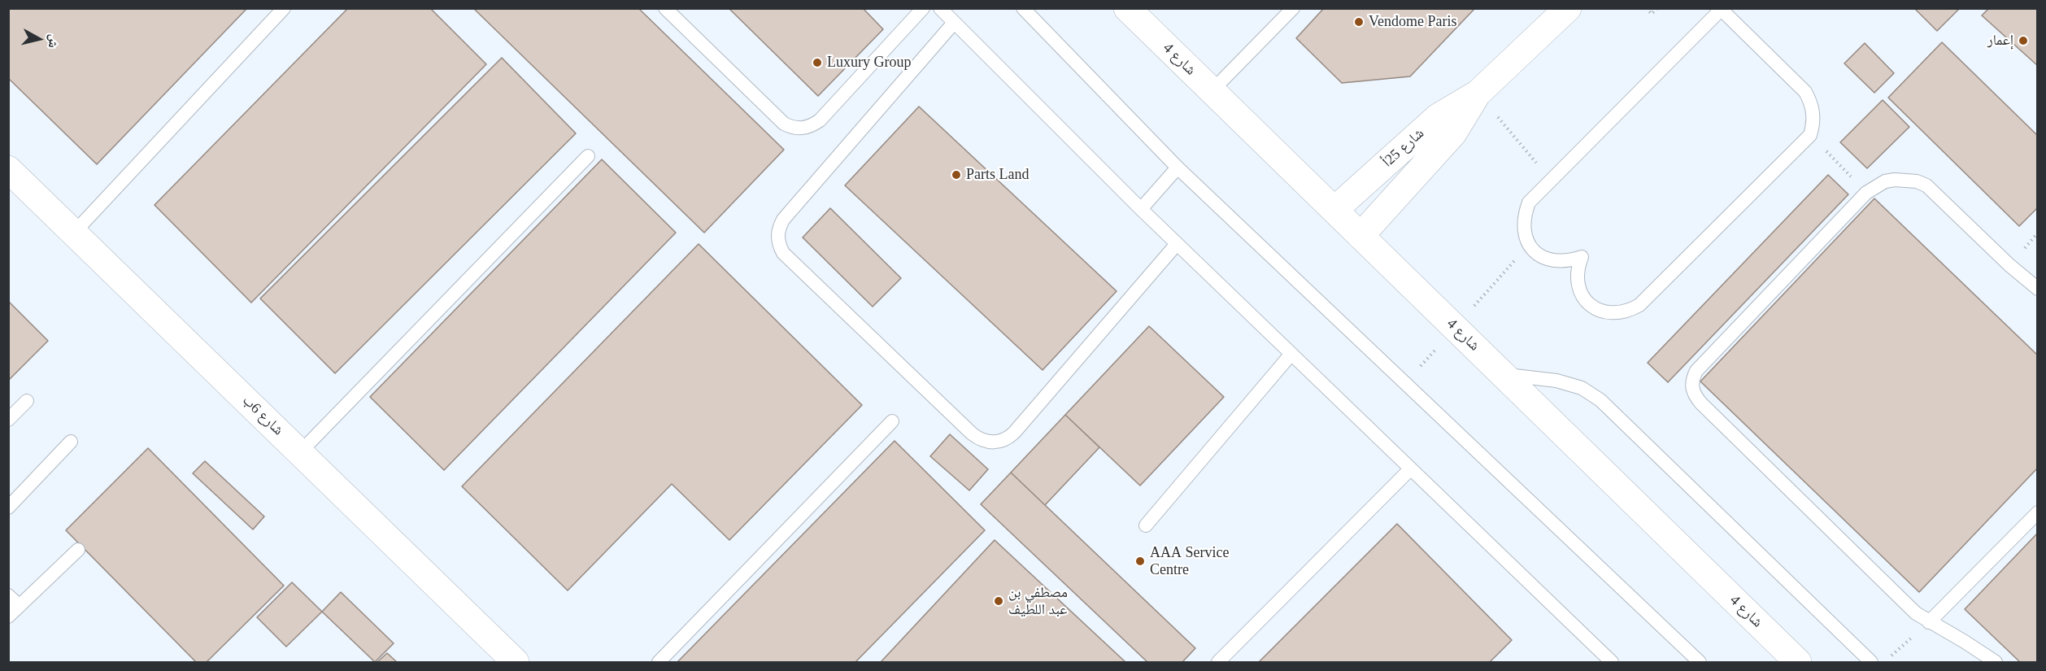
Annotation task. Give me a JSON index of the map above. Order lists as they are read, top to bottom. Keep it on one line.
{"streets":{"street":["شارع 4","شارع 25أ","شارع 6ب"]},"crossings":[["شارع 4","شارع 25أ"]],"places":["Vendome Paris","إعمار","Luxury Group","Parts Land","AAA Service Centre","مصطفي بن عبد اللطيف"],"north":"right"}
